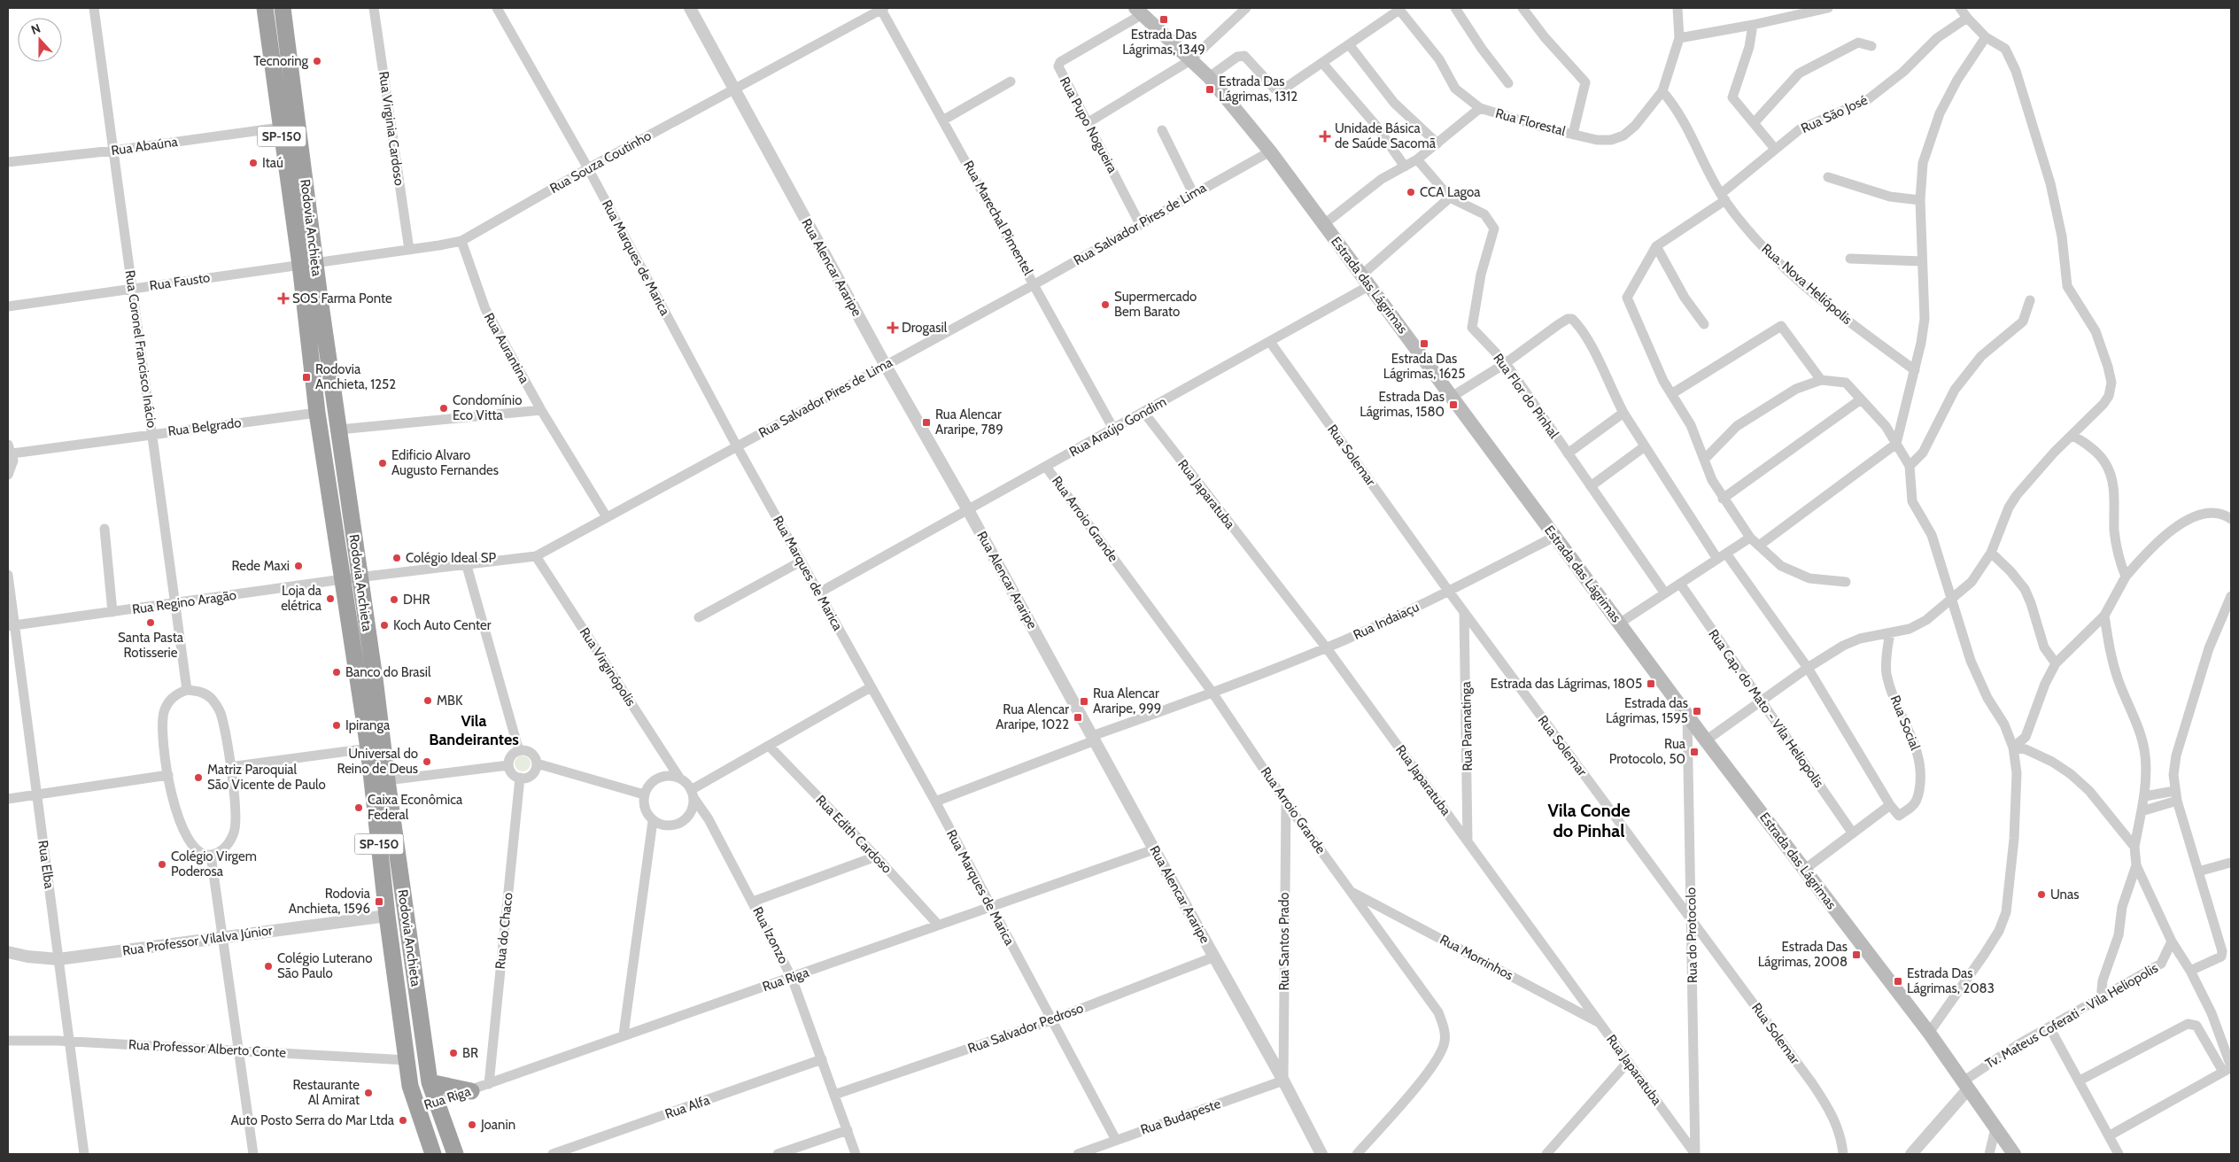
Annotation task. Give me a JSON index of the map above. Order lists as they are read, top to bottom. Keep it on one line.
{"streets":{"highway":["SP-150","Rodovia Anchieta"],"main road":["Estrada das Lágrimas"],"street":["Rua São José","Rua Florestal","Rua Pupo Nogueira","Rua Virginia Cardoso","Rua Abaúna","Rua Souza Coutinho","Rua Marechal Pimentel","Rua Salvador Pires de Lima","Rua Marques de Marica","Rua Alencar Araripe","Rua Fausto","Rua. Nova Heliópolis","Rua Aurantina","Rua Coronel Francisco Inácio","Rua Flor do Pinhal","Rua Belgrado","Rua Araújo Gondim","Rua Solemar","Rua Japaratuba","Rua Arroio Grande","Rua Regino Aragão","Rua Indaiaçu","Rua Virginópolis","Rua Cap. do Mato - Vila Heliopolis","Rua Social","Rua Paranatinga","Rua Edith Cardoso","Rua Elba","Rua do Chaco","Rua Izonzo","Rua do Protocolo","Rua Professor Vilalva Júnior","Rua Santos Prado","Rua Morrinhos","Rua Riga","Tv. Mateus Coferati - Vila Heliopolis","Rua Salvador Pedroso","Rua Professor Alberto Conte","Rua Alfa","Rua Budapeste"]},"crossings":[["Rua São José","Rua. Nova Heliópolis"],["Rua Florestal","Rua. Nova Heliópolis"],["Rua Pupo Nogueira","Rua Salvador Pires de Lima"],["Rua Pupo Nogueira","Estrada das Lágrimas"],["Rua Virginia Cardoso","Rua Souza Coutinho"],["Rua Abaúna","Rodovia Anchieta"],["Rua Abaúna","Rua Coronel Francisco Inácio"],["Rua Souza Coutinho","Rua Marechal Pimentel"],["Rua Souza Coutinho","Rodovia Anchieta"],["Rua Souza Coutinho","Rua Marques de Marica"],["Rua Souza Coutinho","Rua Alencar Araripe"],["Rua Souza Coutinho","Rua Fausto"],["Rua Souza Coutinho","Rua Aurantina"],["Rua Marechal Pimentel","Rua Salvador Pires de Lima"],["Rua Marechal Pimentel","Rua Araújo Gondim"],["Rua Salvador Pires de Lima","Rodovia Anchieta"],["Rua Salvador Pires de Lima","Rua Marques de Marica"],["Rua Salvador Pires de Lima","Rua Alencar Araripe"],["Rua Salvador Pires de Lima","Estrada das Lágrimas"],["Rua Salvador Pires de Lima","Rua Aurantina"],["Rua Salvador Pires de Lima","Rua Regino Aragão"],["Rua Salvador Pires de Lima","Rua Virginópolis"],["Rodovia Anchieta","Rua Fausto"],["Rodovia Anchieta","Rua Belgrado"],["Rodovia Anchieta","Rua Regino Aragão"],["Rodovia Anchieta","Rua Professor Vilalva Júnior"],["Rodovia Anchieta","Rua Riga"],["Rodovia Anchieta","Rua Professor Alberto Conte"],["Rua Marques de Marica","Rua Araújo Gondim"],["Rua Marques de Marica","Rua Indaiaçu"],["Rua Marques de Marica","Rua Riga"],["Rua Marques de Marica","Rua Salvador Pedroso"],["Rua Marques de Marica","Rua Budapeste"],["Rua Alencar Araripe","Rua Araújo Gondim"],["Rua Alencar Araripe","Rua Indaiaçu"],["Rua Alencar Araripe","Rua Santos Prado"],["Rua Alencar Araripe","Rua Riga"],["Rua Alencar Araripe","Rua Salvador Pedroso"],["Rua Alencar Araripe","Rua Budapeste"],["Rua Fausto","Rua Coronel Francisco Inácio"],["Estrada das Lágrimas","Rua Araújo Gondim"],["Estrada das Lágrimas","Rua Indaiaçu"],["Estrada das Lágrimas","Rua do Protocolo"],["Estrada das Lágrimas","Tv. Mateus Coferati - Vila Heliopolis"],["Rua Coronel Francisco Inácio","Rua Belgrado"],["Rua Coronel Francisco Inácio","Rua Regino Aragão"],["Rua Flor do Pinhal","Rua Araújo Gondim"],["Rua Araújo Gondim","Rua Solemar"],["Rua Araújo Gondim","Rua Japaratuba"],["Rua Araújo Gondim","Rua Arroio Grande"],["Rua Solemar","Rua Indaiaçu"],["Rua Solemar","Rua Paranatinga"],["Rua Solemar","Rua do Protocolo"],["Rua Japaratuba","Rua Indaiaçu"],["Rua Japaratuba","Rua Paranatinga"],["Rua Japaratuba","Rua do Protocolo"],["Rua Japaratuba","Rua Morrinhos"],["Rua Arroio Grande","Rua Indaiaçu"],["Rua Arroio Grande","Rua Santos Prado"],["Rua Arroio Grande","Rua Morrinhos"],["Rua Regino Aragão","Rua Elba"],["Rua Virginópolis","Rua Izonzo"],["Rua Edith Cardoso","Rua Riga"],["Rua Elba","Rua Professor Vilalva Júnior"],["Rua Elba","Rua Professor Alberto Conte"],["Rua do Chaco","Rua Riga"],["Rua Izonzo","Rua Riga"],["Rua Izonzo","Rua Salvador Pedroso"],["Rua Izonzo","Rua Alfa"],["Rua Santos Prado","Rua Budapeste"]],"districts":["Vila Bandeirantes","Vila Conde do Pinhal"],"places":{"transit":["Estrada Das Lágrimas, 1349","Estrada Das Lágrimas, 1312","Estrada Das Lágrimas, 1625","Rodovia Anchieta, 1252","Estrada Das Lágrimas, 1580","Rua Alencar Araripe, 789","Estrada das Lágrimas, 1805","Rua Alencar Araripe, 999","Estrada das Lágrimas, 1595","Rua Alencar Araripe, 1022","Rua Protocolo, 50","Rodovia Anchieta, 1596","Estrada Das Lágrimas, 2008","Estrada Das Lágrimas, 2083"],"other":["Tecnoring","Itaú","CCA Lagoa","Supermercado Bem Barato","Condomínio Eco Vitta","Edificio Alvaro Augusto Fernandes","Colégio Ideal SP","Rede Maxi","Loja da elétrica","DHR","Santa Pasta Rotisserie","Koch Auto Center","Banco do Brasil","MBK","Ipiranga","Universal do Reino de Deus","Matriz Paroquial São Vicente de Paulo","Caixa Econômica Federal","Colégio Virgem Poderosa","Unas","Colégio Luterano São Paulo","BR","Restaurante Al Amirat","Auto Posto Serra do Mar Ltda","Joanin"],"health":["Unidade Básica de Saúde Sacomã","SOS Farma Ponte","Drogasil"]},"north":"top"}
